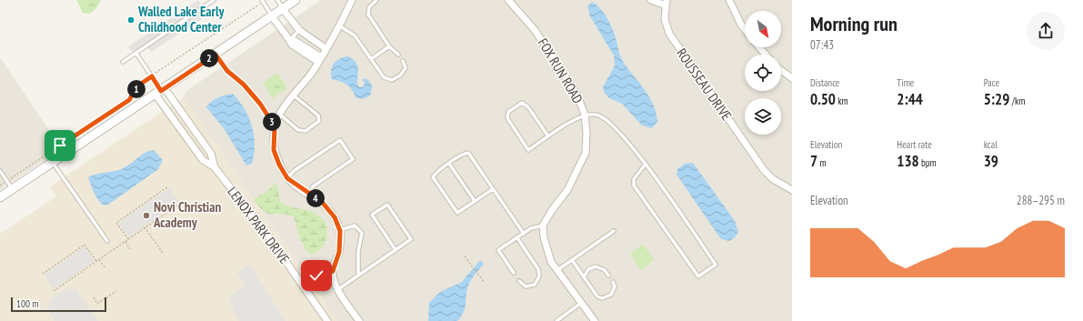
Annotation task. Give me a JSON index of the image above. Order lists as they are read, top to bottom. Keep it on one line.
{"streets":{"street":["FOX RUN ROAD","ROUSSEAU DRIVE","LENOX PARK DRIVE"]},"places":["Walled Lake Early Childhood Center","Novi Christian Academy"],"scale_bar":"100 m","north":"bottom right","page":{"heading":["Morning run","07:43"],"pins":["2","1","3","4"],"stats":[["Distance","0.50 km"],["Time","2:44"],["Pace","5:29 /km"],["Elevation","7 m"],["Heart rate","138 bpm"],["kcal","39"]],"chart":["Elevation","288–295 m"],"scale":"100 m"}}
